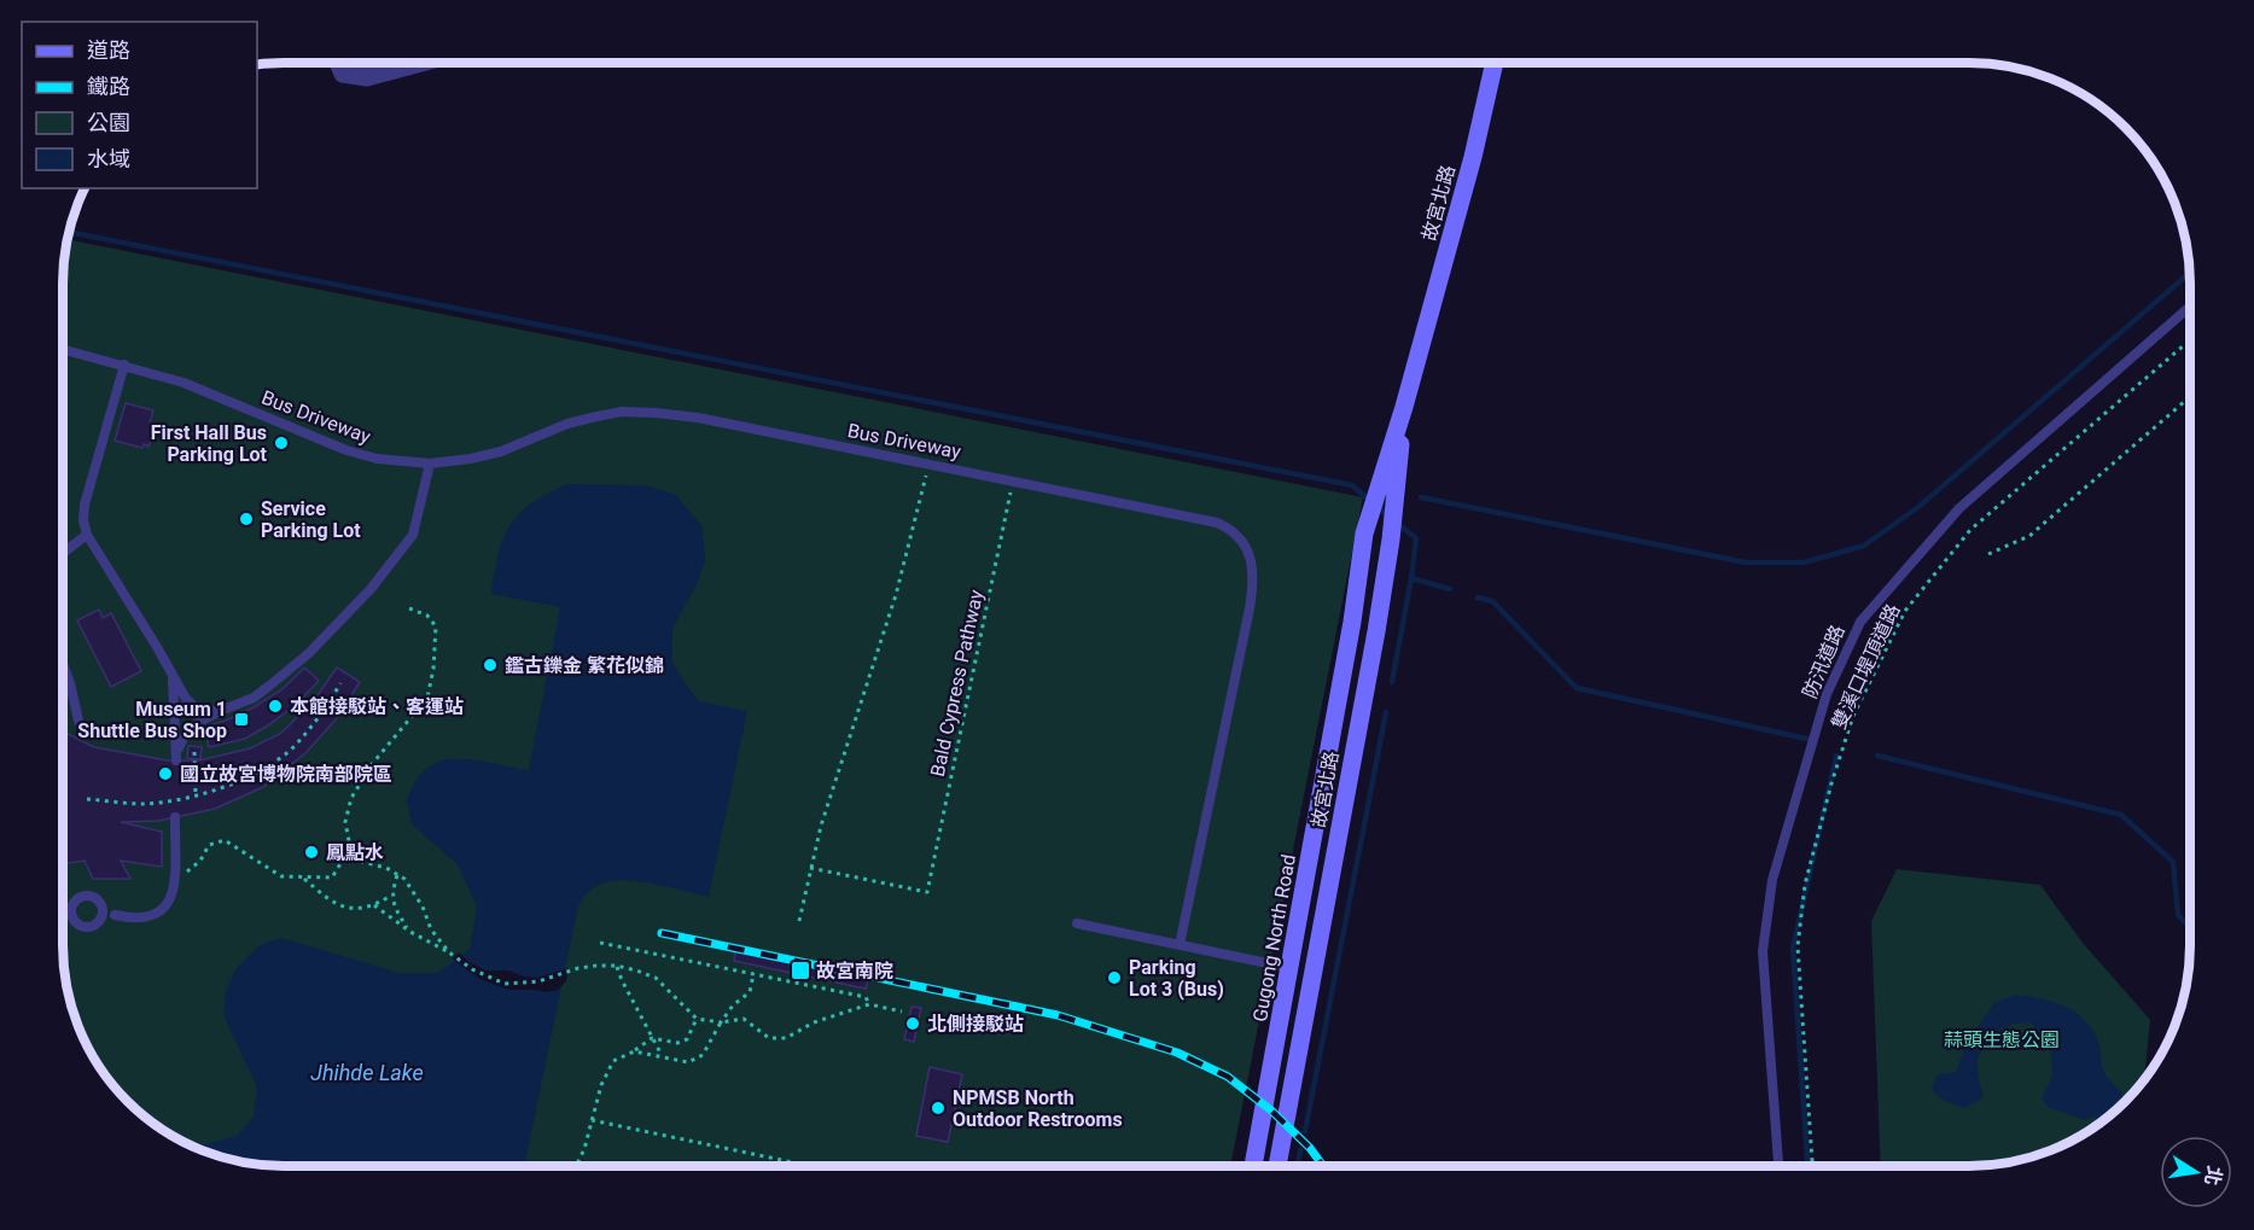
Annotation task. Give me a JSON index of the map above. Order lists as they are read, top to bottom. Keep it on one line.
{"streets":{"street":["故宮北路","Gugong North Road"],"lane":["Bus Driveway","防汛道路"],"path":["雙溪口堤頂道路","Bald Cypress Pathway"]},"crossings":[["故宮北路","Gugong North Road"],["Bus Driveway","Bald Cypress Pathway"]],"water":["Jhihde Lake"],"parks":["蒜頭生態公園"],"places":{"other":["First Hall Bus Parking Lot","Service Parking Lot","鑑古鑠金 繁花似錦","本館接駁站、客運站","國立故宮博物院南部院區","鳳點水","Parking Lot 3 (Bus)","北側接駁站","NPMSB North Outdoor Restrooms"],"transit":["Museum 1 Shuttle Bus Shop","故宮南院"]},"legend":["道路","鐵路","公園","水域"],"north":"right"}
